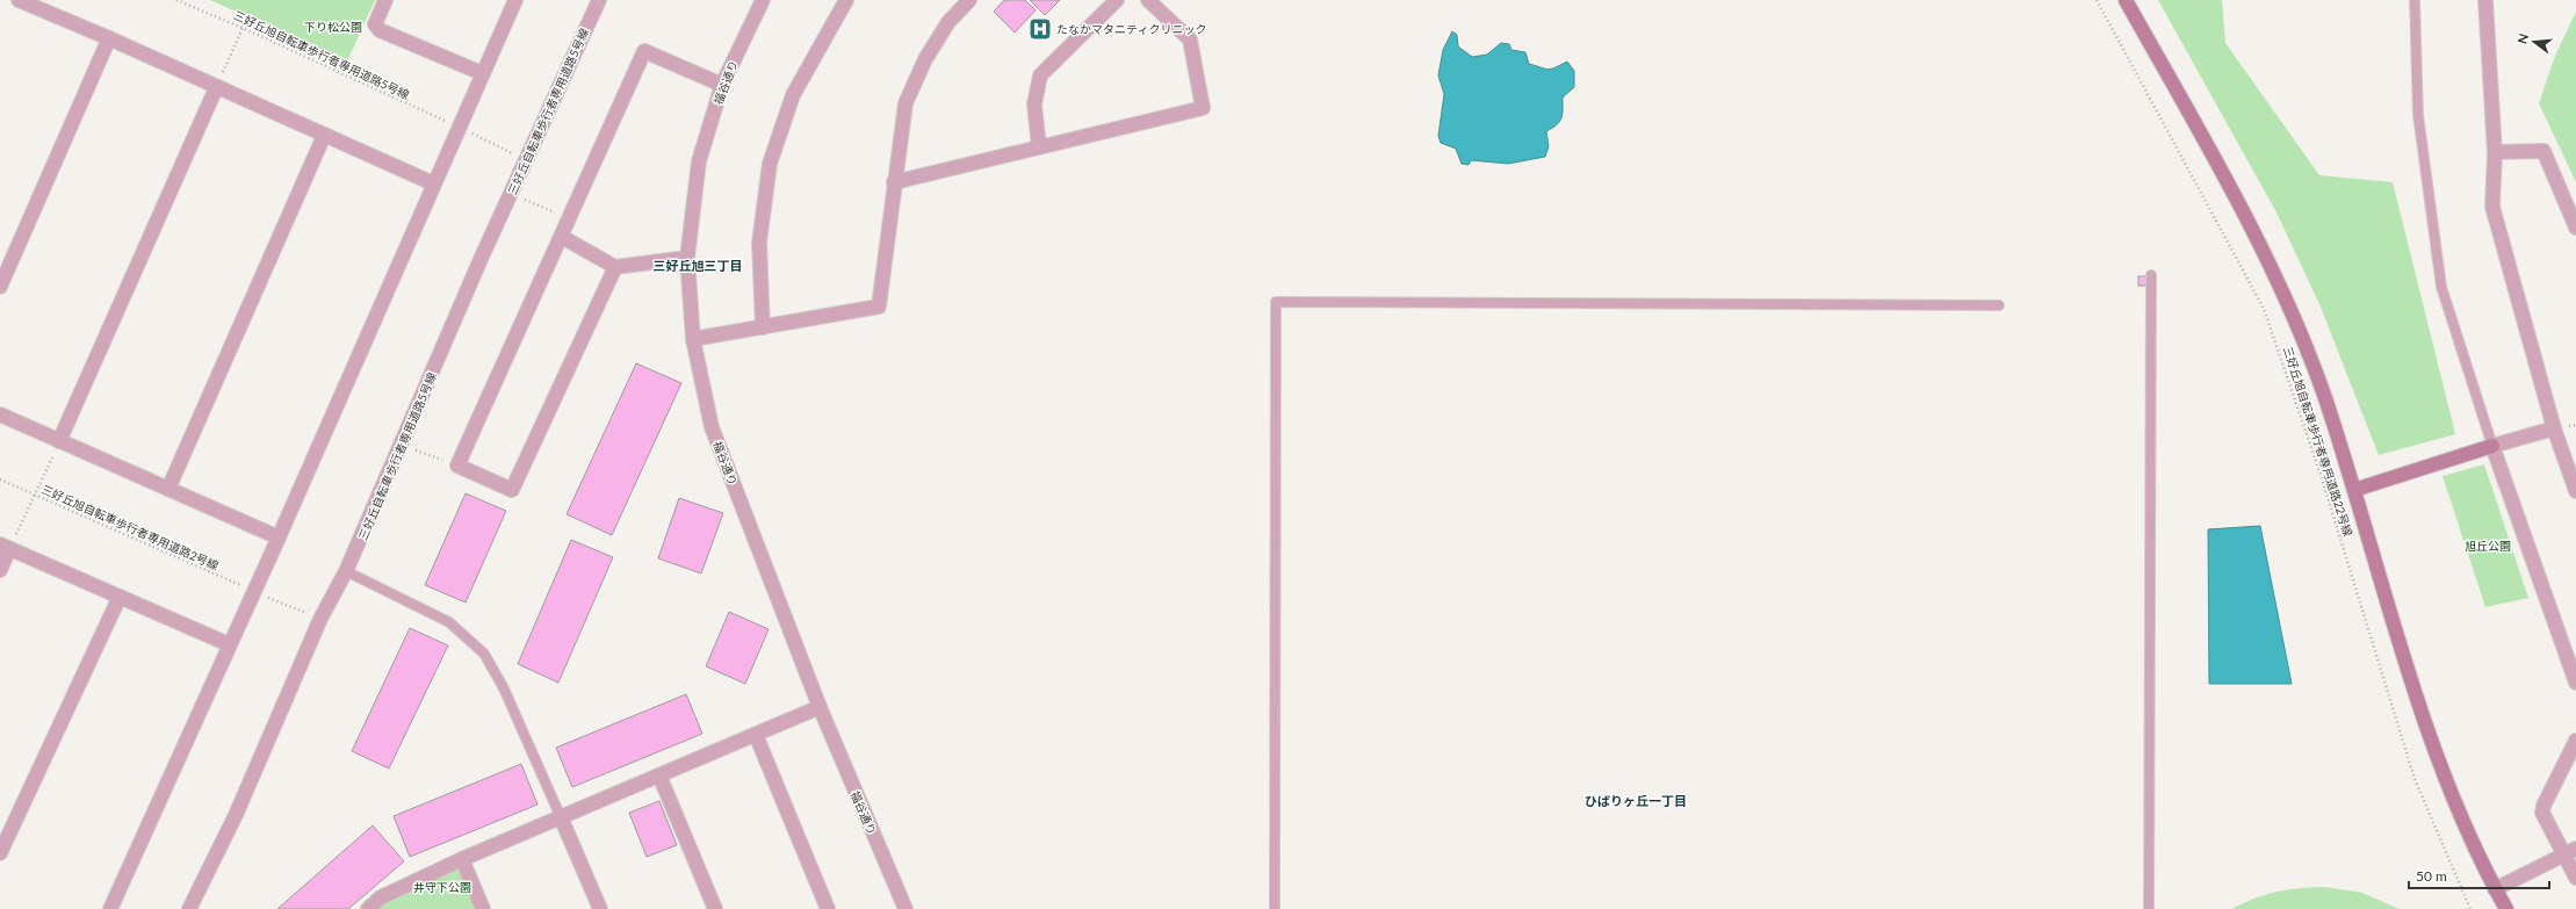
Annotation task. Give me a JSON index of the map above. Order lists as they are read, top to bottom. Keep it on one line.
{"streets":{"street":["福谷通り","三好丘自転車歩行者専用道路5号線"],"path":["三好丘旭自転車歩行者専用道路5号線","三好丘旭自転車歩行者専用道路22号線","三好丘旭自転車歩行者専用道路2号線"]},"crossings":[["三好丘旭自転車歩行者専用道路5号線","三好丘自転車歩行者専用道路5号線"],["三好丘自転車歩行者専用道路5号線","三好丘旭自転車歩行者専用道路2号線"]],"districts":["三好丘旭三丁目","ひばりヶ丘一丁目"],"parks":["下り松公園","旭丘公園","井守下公園"],"places":{"hospital":["たなかマタニティクリニック"]},"scale_bar":"50 m","north":"left"}
